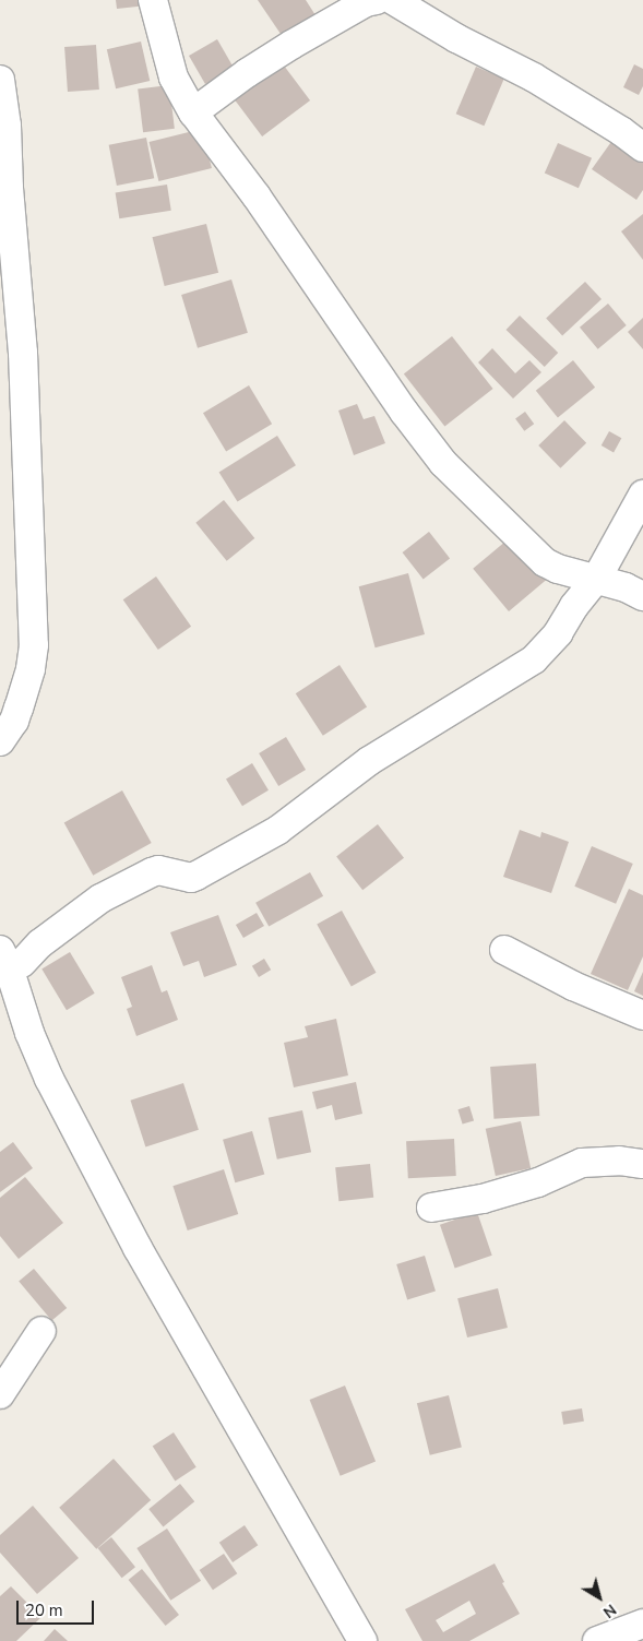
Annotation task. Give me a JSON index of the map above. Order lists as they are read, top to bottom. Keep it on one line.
{"scale_bar":"20 m","north":"bottom right"}
